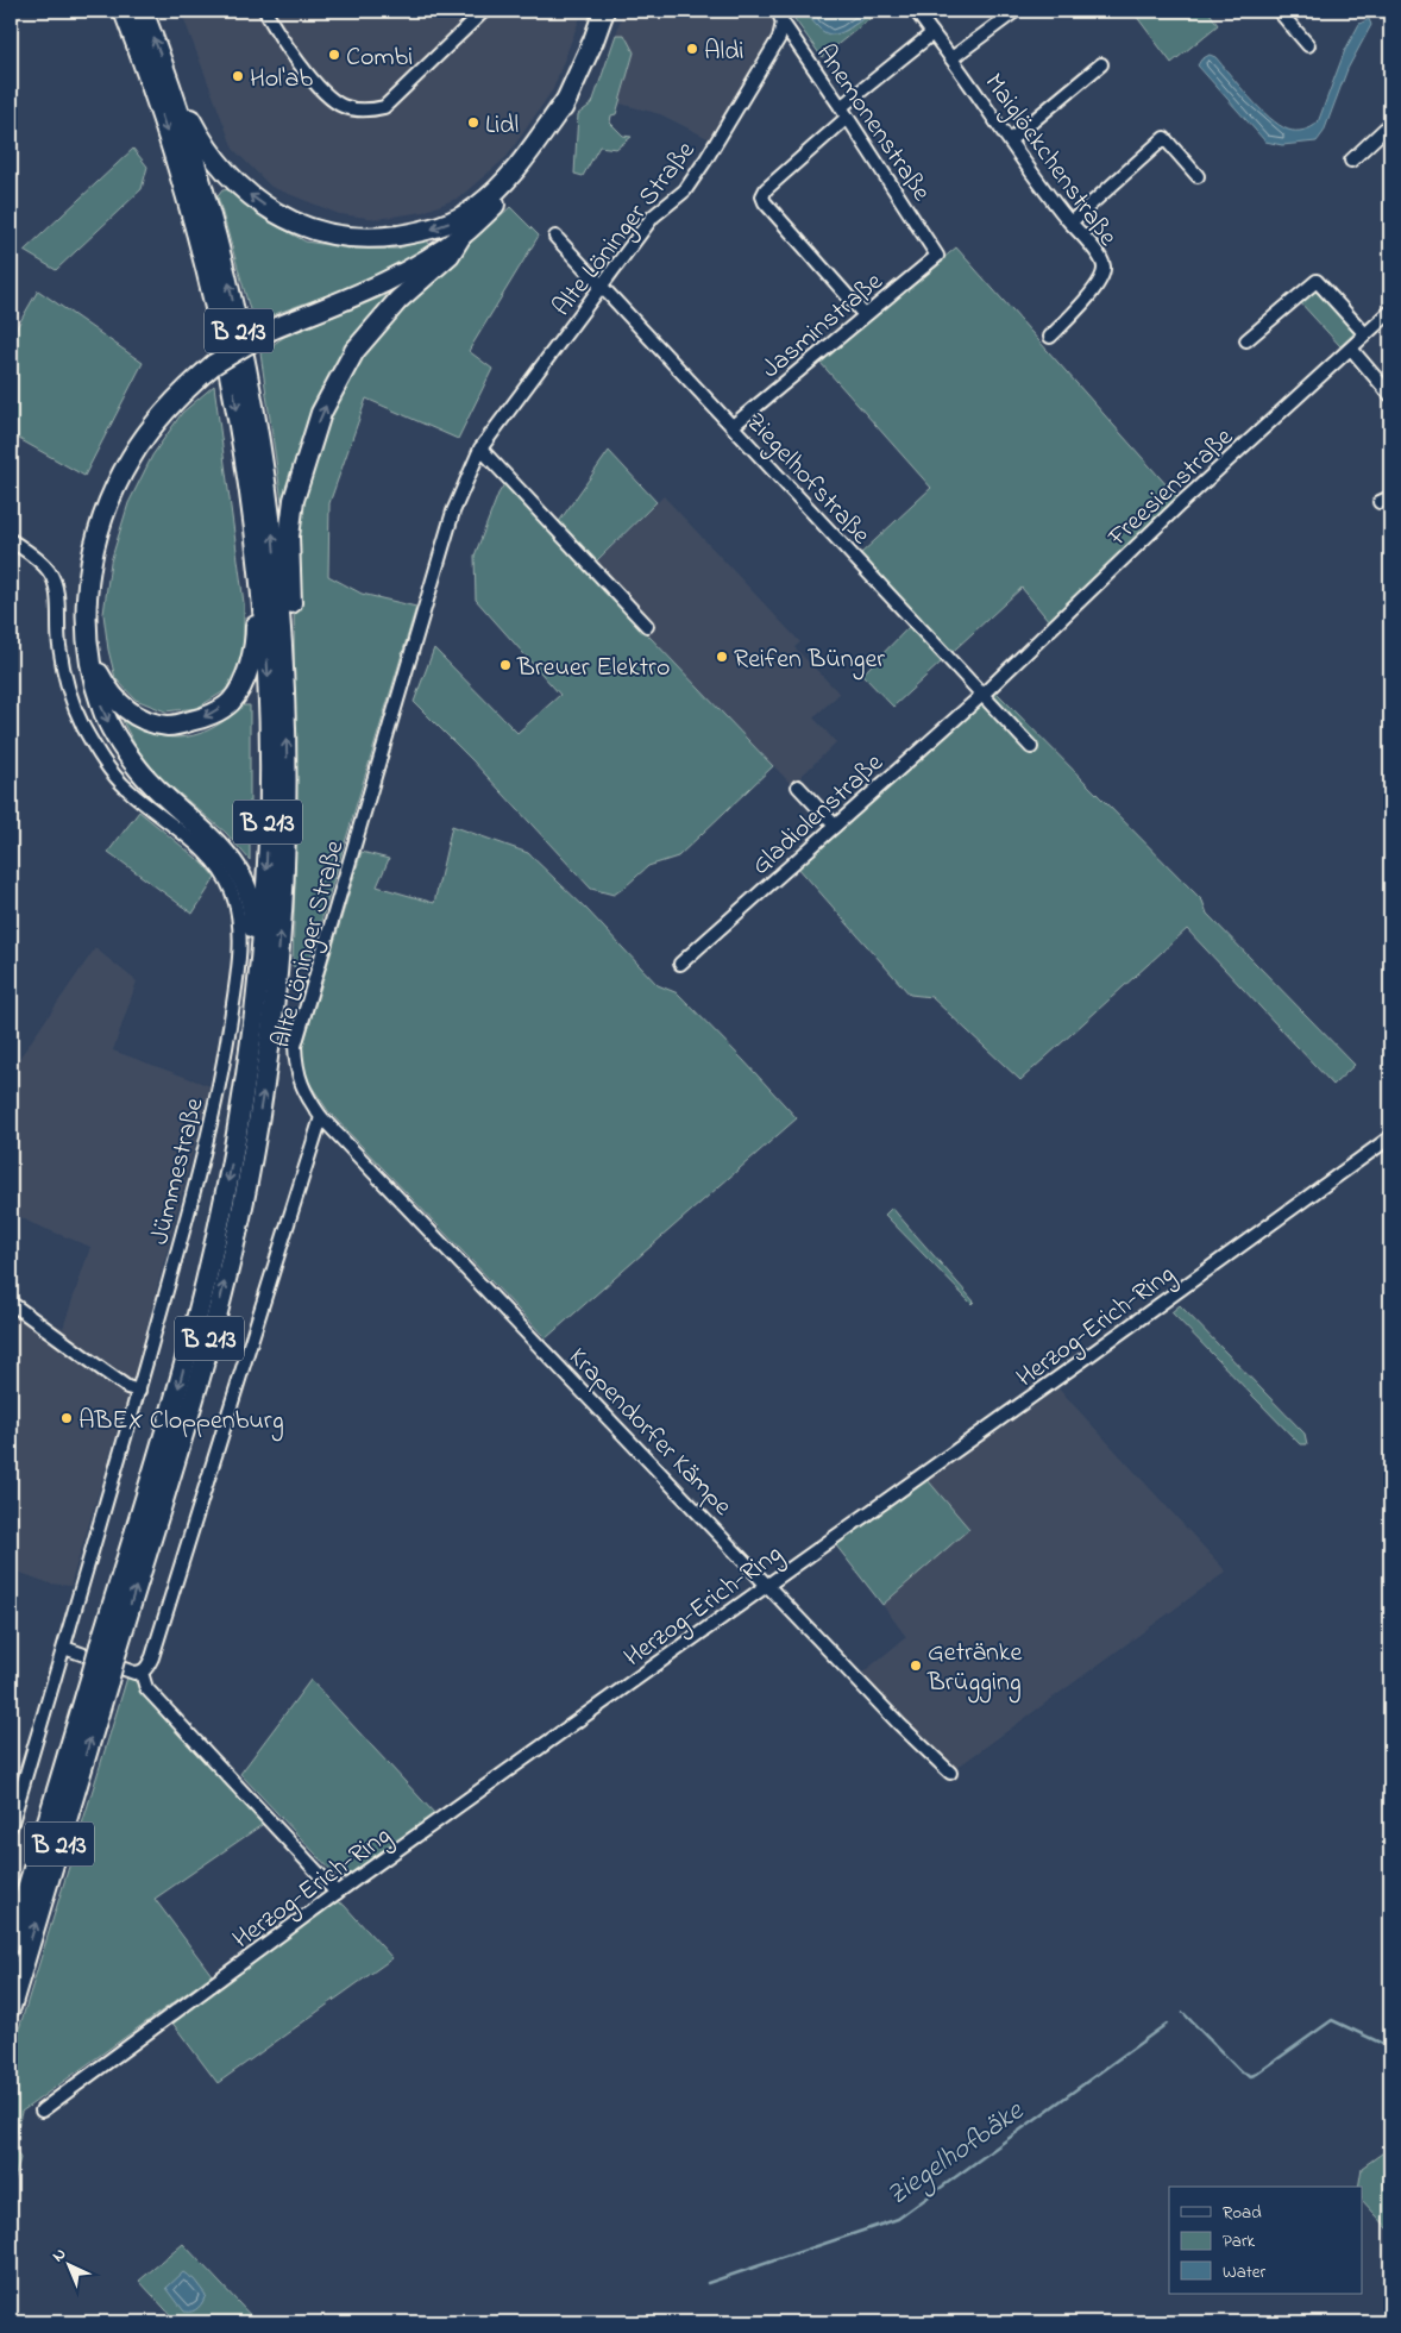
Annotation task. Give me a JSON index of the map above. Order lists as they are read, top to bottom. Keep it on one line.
{"streets":{"highway":["B 213"],"street":["Anemonenstraße","Maiglöckchenstraße","Alte Löninger Straße","Jasminstraße","Ziegelhofstraße","Freesienstraße","Gladiolenstraße","Jümmestraße","Herzog-Erich-Ring","Krapendorfer Kämpe"]},"crossings":[["Anemonenstraße","Alte Löninger Straße"],["Anemonenstraße","Jasminstraße"],["Alte Löninger Straße","Ziegelhofstraße"],["Alte Löninger Straße","Krapendorfer Kämpe"],["Jasminstraße","Ziegelhofstraße"],["Ziegelhofstraße","Freesienstraße"],["Ziegelhofstraße","Gladiolenstraße"],["Freesienstraße","Gladiolenstraße"],["Herzog-Erich-Ring","Krapendorfer Kämpe"]],"water":["Ziegelhofbäke"],"places":["Aldi","Combi","Hol'ab","Lidl","Reifen Bünger","Breuer Elektro","ABEX Cloppenburg","Getränke Brügging"],"legend":["Road","Park","Water"],"north":"top left"}
